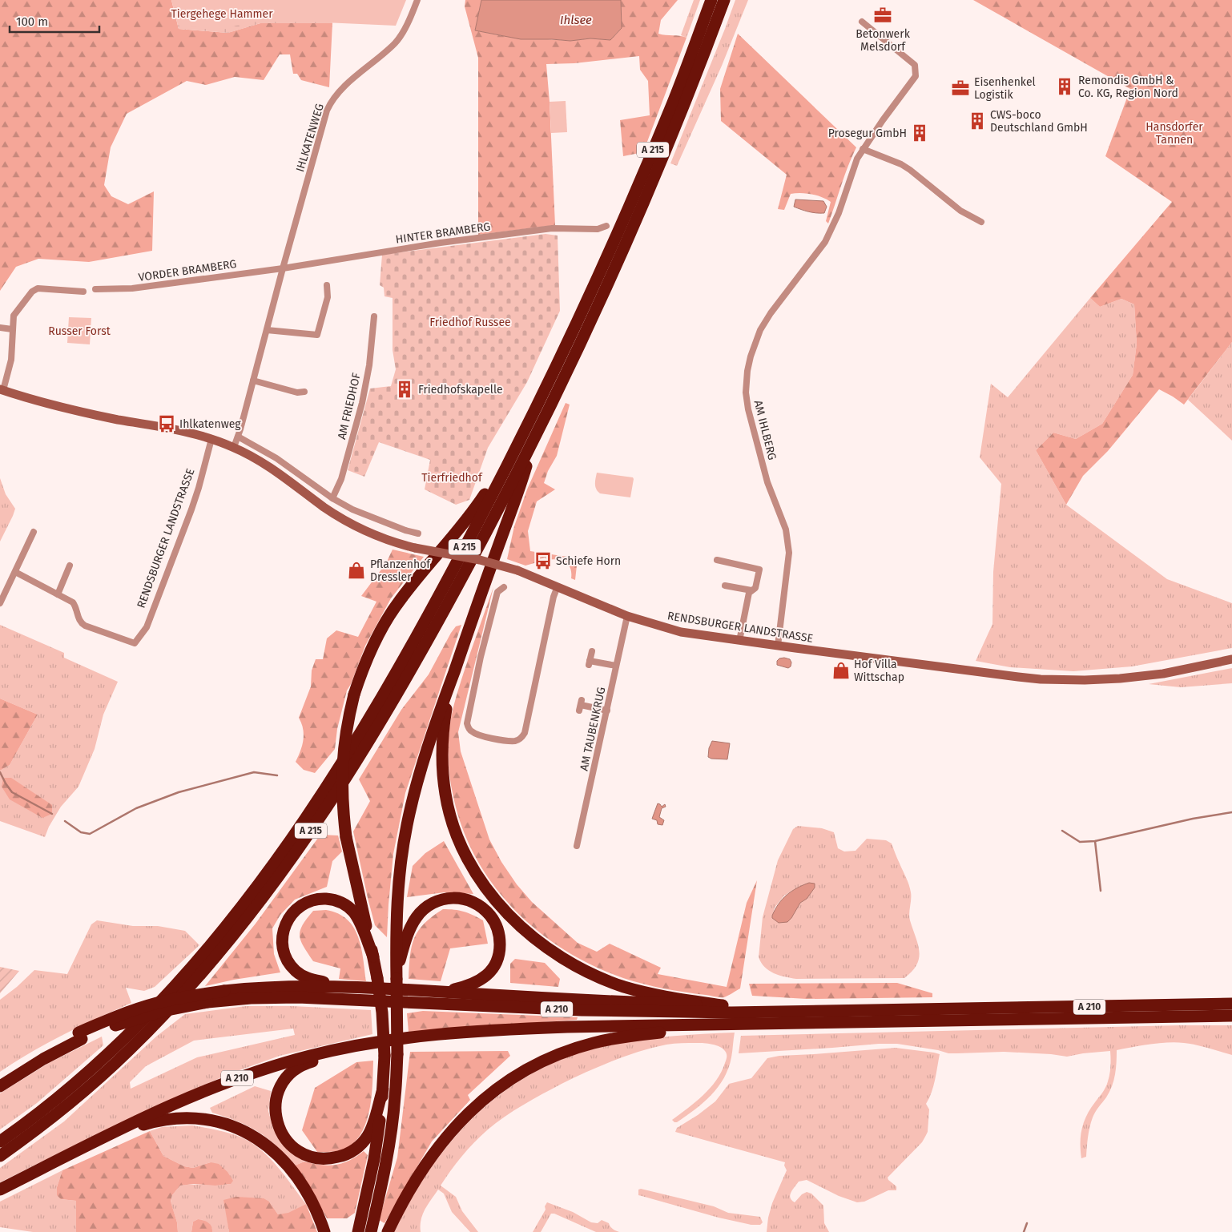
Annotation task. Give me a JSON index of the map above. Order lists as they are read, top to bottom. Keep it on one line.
{"streets":{"highway":["A 215","A 210"],"street":["IHLKATENWEG","HINTER BRAMBERG","VORDER BRAMBERG","AM FRIEDHOF","AM IHLBERG","RENDSBURGER LANDSTRASSE","AM TAUBENKRUG"]},"crossings":[["IHLKATENWEG","HINTER BRAMBERG"],["IHLKATENWEG","VORDER BRAMBERG"],["IHLKATENWEG","RENDSBURGER LANDSTRASSE"],["HINTER BRAMBERG","VORDER BRAMBERG"],["AM IHLBERG","RENDSBURGER LANDSTRASSE"],["RENDSBURGER LANDSTRASSE","AM TAUBENKRUG"]],"water":["Ihlsee"],"parks":["Tiergehege Hammer","Hansdorfer Tannen","Friedhof Russee","Russer Forst","Tierfriedhof"],"places":{"office":["Betonwerk Melsdorf","Eisenhenkel Logistik"],"building":["Remondis GmbH & Co. KG, Region Nord","CWS-boco Deutschland GmbH","Prosegur GmbH","Friedhofskapelle"],"bus stop":["Ihlkatenweg","Schiefe Horn"],"shop":["Pflanzenhof Dressler","Hof Villa Wittschap"]},"scale_bar":"100 m"}
